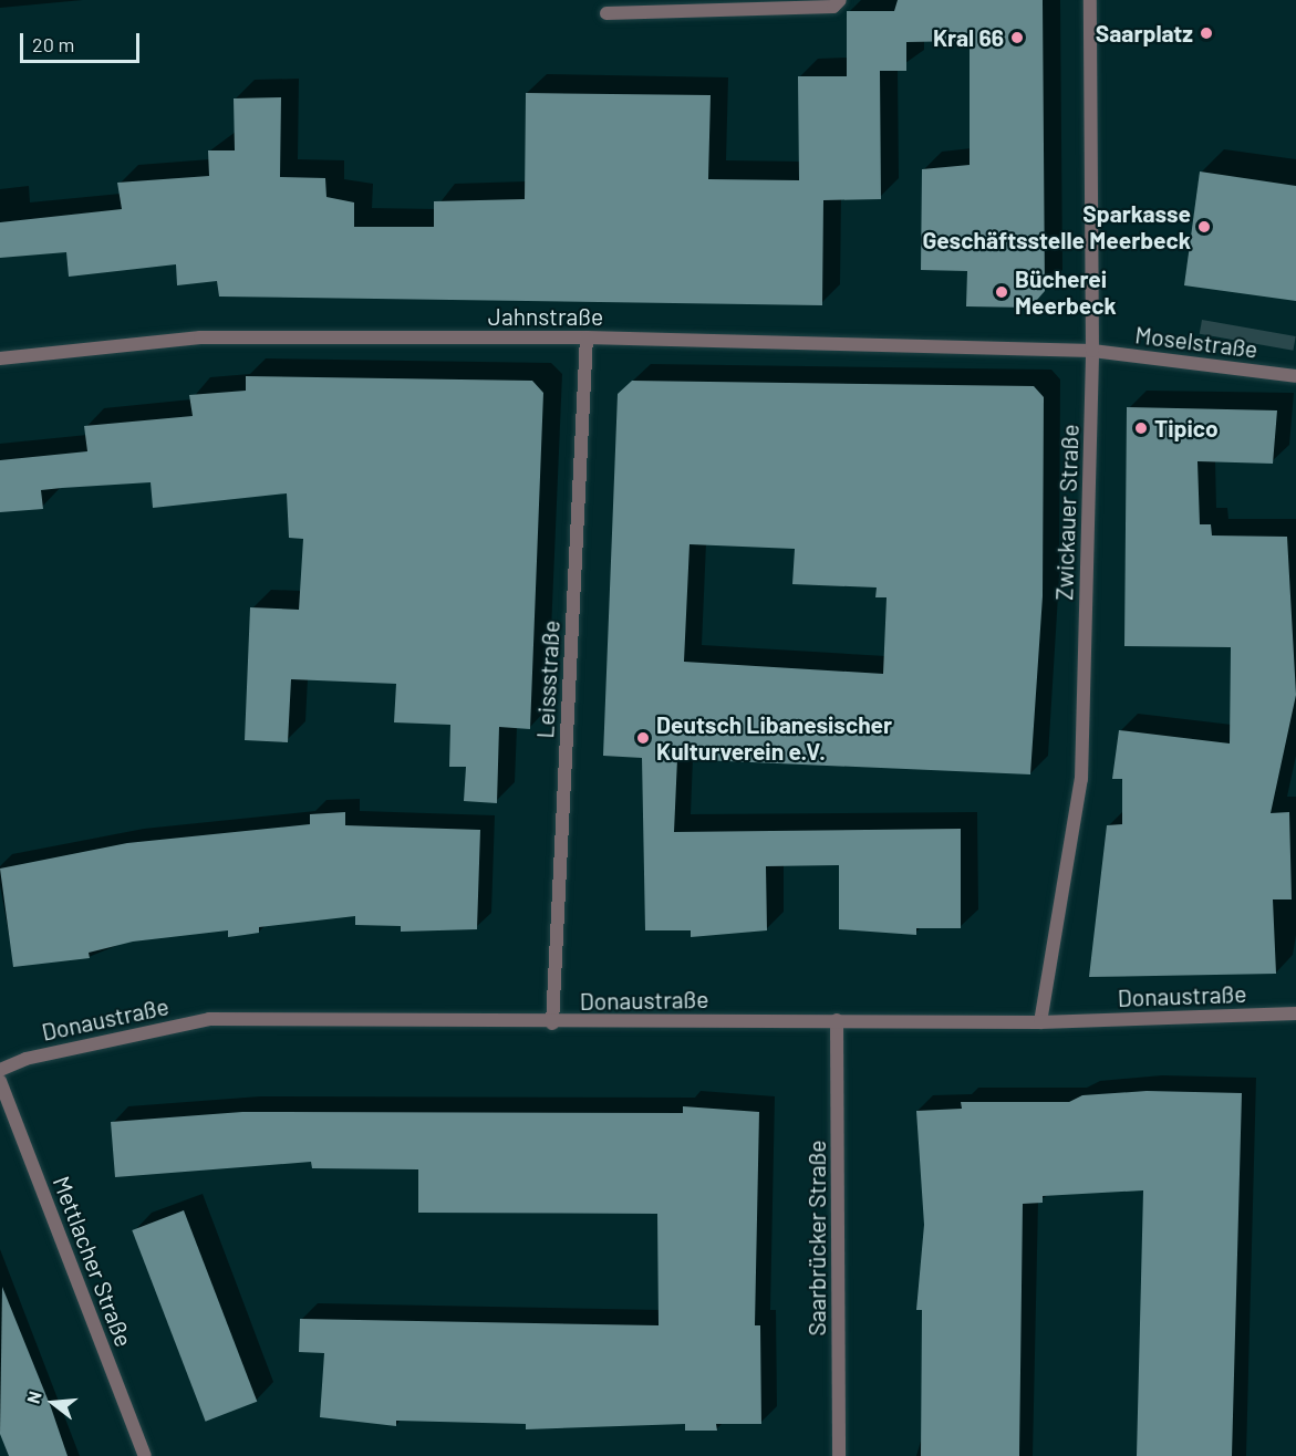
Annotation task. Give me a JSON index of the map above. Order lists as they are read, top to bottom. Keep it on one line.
{"streets":{"street":["Jahnstraße","Moselstraße","Zwickauer Straße","Leissstraße","Donaustraße","Saarbrücker Straße","Mettlacher Straße"]},"crossings":[["Jahnstraße","Moselstraße"],["Jahnstraße","Zwickauer Straße"],["Jahnstraße","Leissstraße"],["Moselstraße","Zwickauer Straße"],["Zwickauer Straße","Donaustraße"],["Leissstraße","Donaustraße"],["Donaustraße","Saarbrücker Straße"]],"places":["Saarplatz","Kral 66","Sparkasse Geschäftsstelle Meerbeck","Bücherei Meerbeck","Tipico","Deutsch Libanesischer Kulturverein e.V."],"scale_bar":"20 m","north":"left"}
